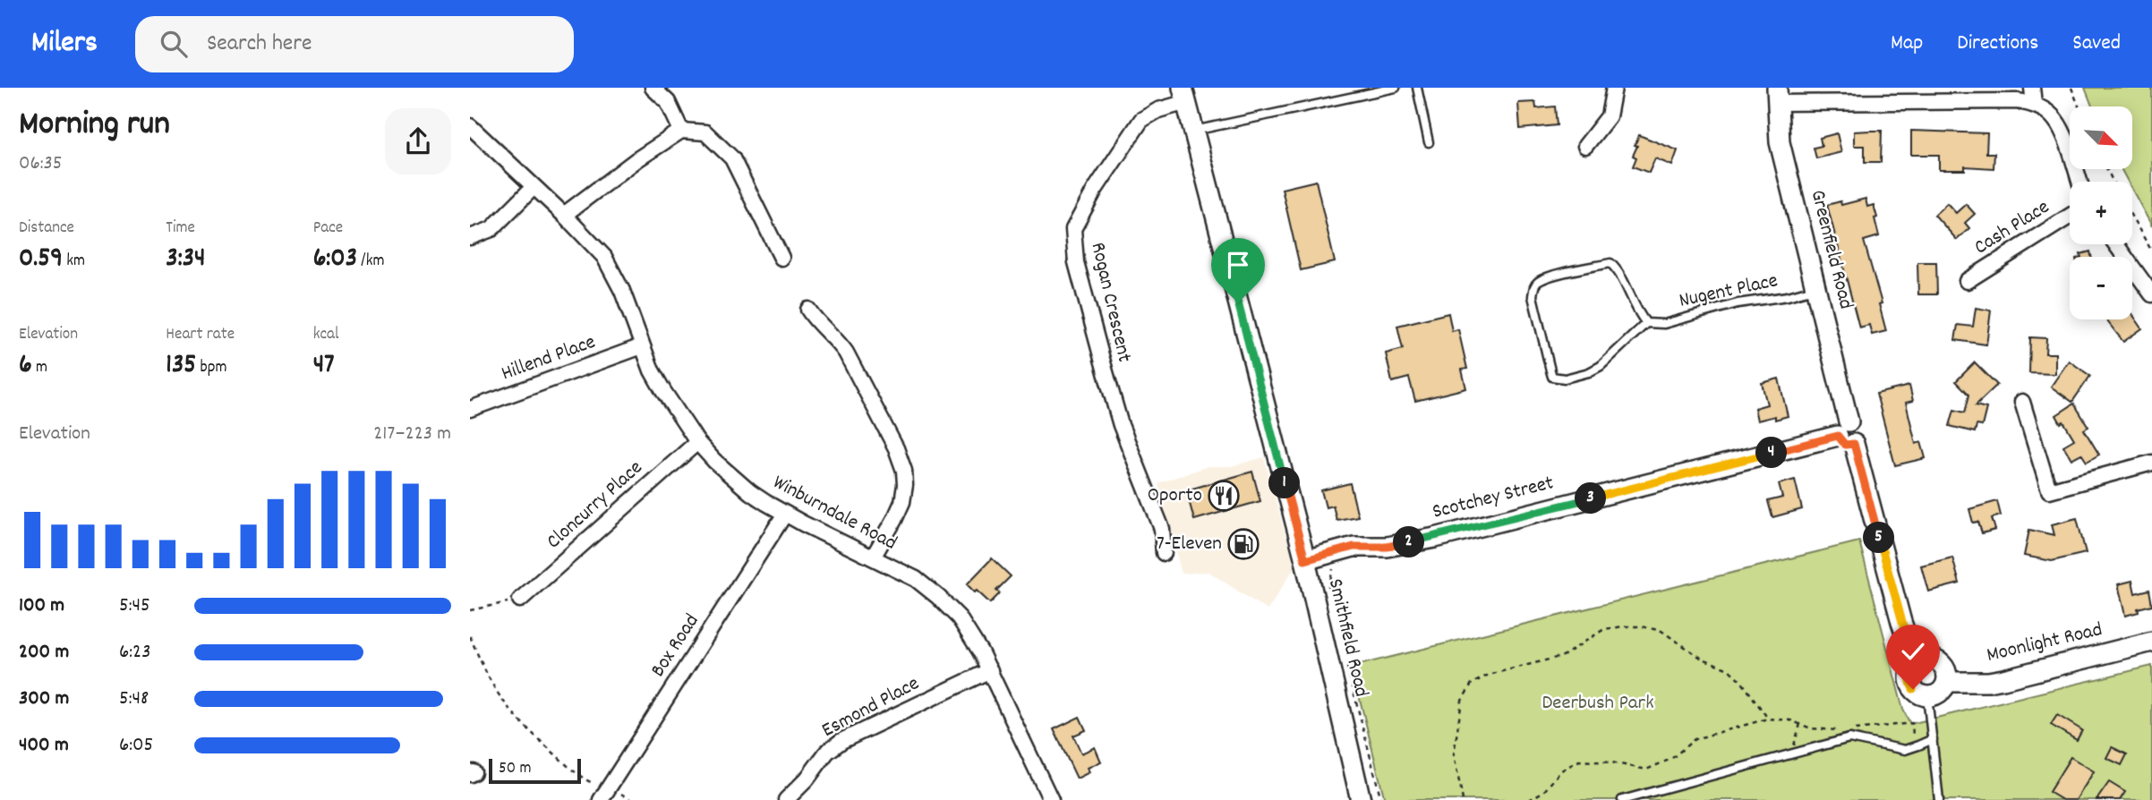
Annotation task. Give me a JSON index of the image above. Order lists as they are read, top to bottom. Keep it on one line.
{"streets":{"street":["Cash Place","Greenfield Road","Rogan Crescent","Hillend Place","Scotchey Street","Cloncurry Place","Winburndale Road","Smithfield Road","Moonlight Road","Box Road","Esmond Place"],"lane":["Nugent Place"]},"crossings":[["Greenfield Road","Nugent Place"],["Greenfield Road","Scotchey Street"],["Greenfield Road","Moonlight Road"],["Rogan Crescent","Smithfield Road"],["Hillend Place","Winburndale Road"],["Scotchey Street","Smithfield Road"],["Cloncurry Place","Winburndale Road"],["Winburndale Road","Box Road"],["Winburndale Road","Esmond Place"]],"parks":["Deerbush Park"],"places":{"restaurant":["Oporto"],"fuel station":["7-Eleven"]},"scale_bar":"50 m","north":"bottom right","page":{"header":"Milers","search":"Search here","nav":["Map","Directions","Saved"],"heading":["Morning run","06:35"],"map_buttons":["+","−"],"stats":[["Distance","0.59 km"],["Time","3:34"],["Pace","6:03 /km"],["Elevation","6 m"],["Heart rate","135 bpm"],["kcal","47"]],"chart":["Elevation","217–223 m"],"pins":["4","1","3","5","2"],"list":[{"name":"100 m","note":"5:45"},{"name":"200 m","note":"6:23"},{"name":"300 m","note":"5:48"},{"name":"400 m","note":"6:05"}],"scale":"50 m"}}
